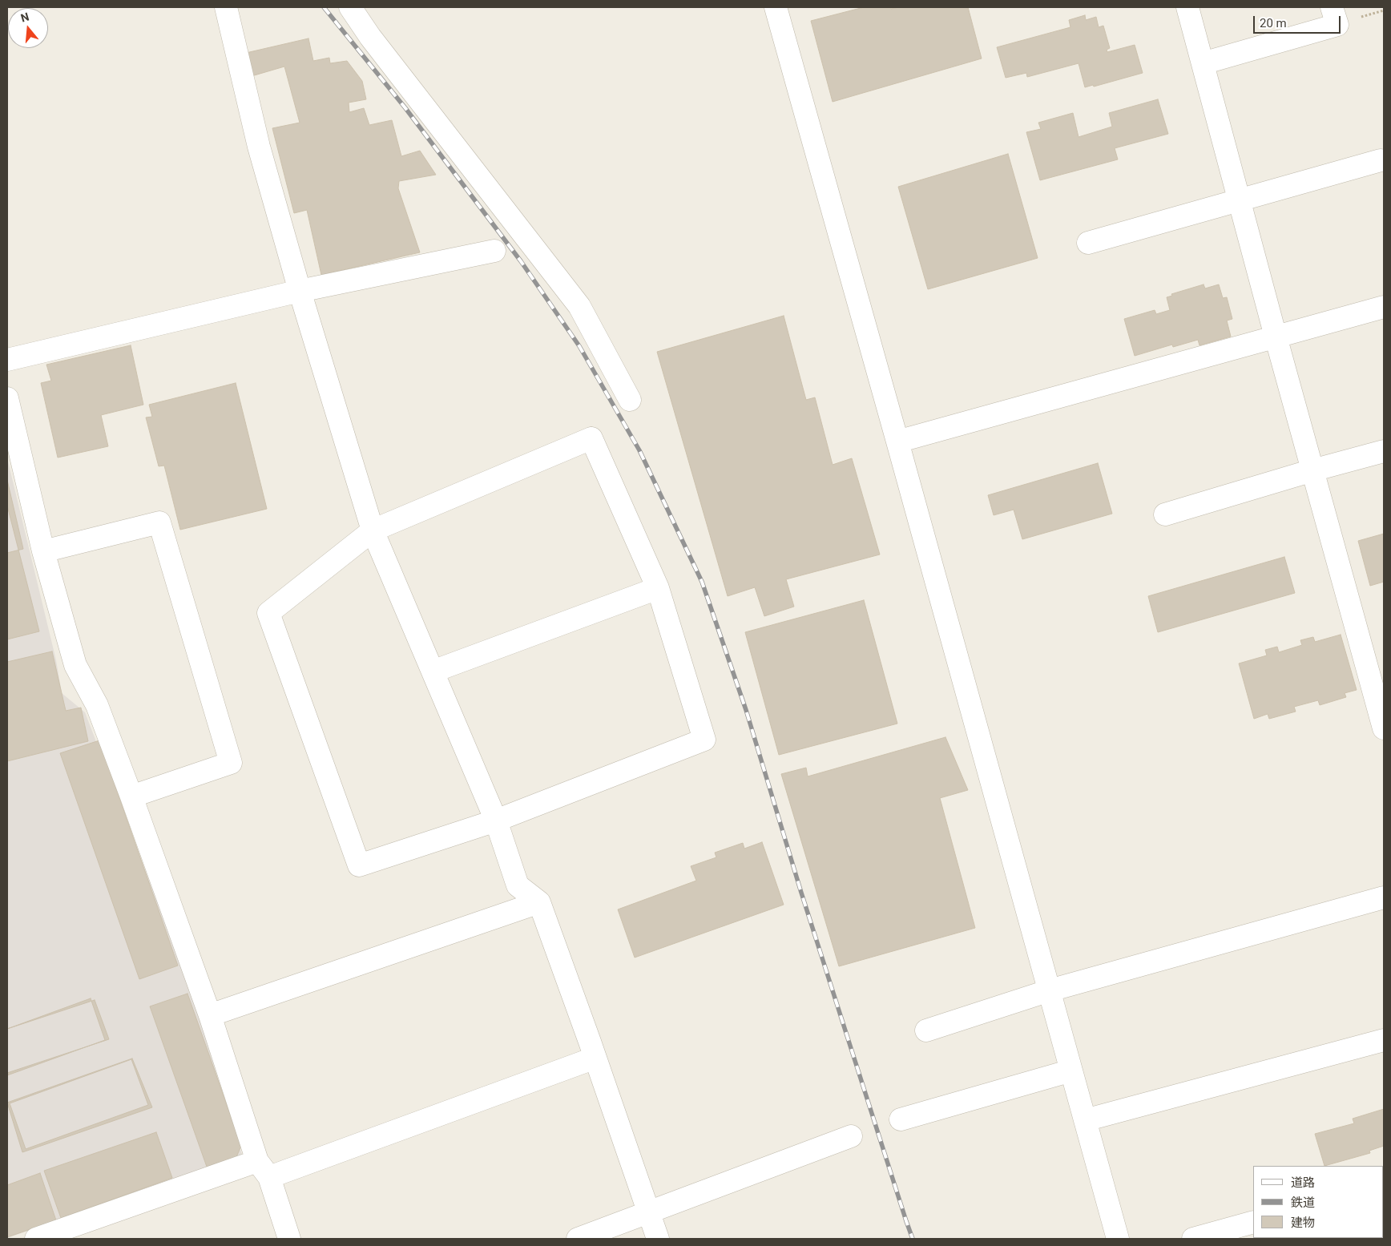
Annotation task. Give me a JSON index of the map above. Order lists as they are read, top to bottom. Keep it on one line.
{"legend":["道路","鉄道","建物"],"scale_bar":"20 m","north":"top"}
